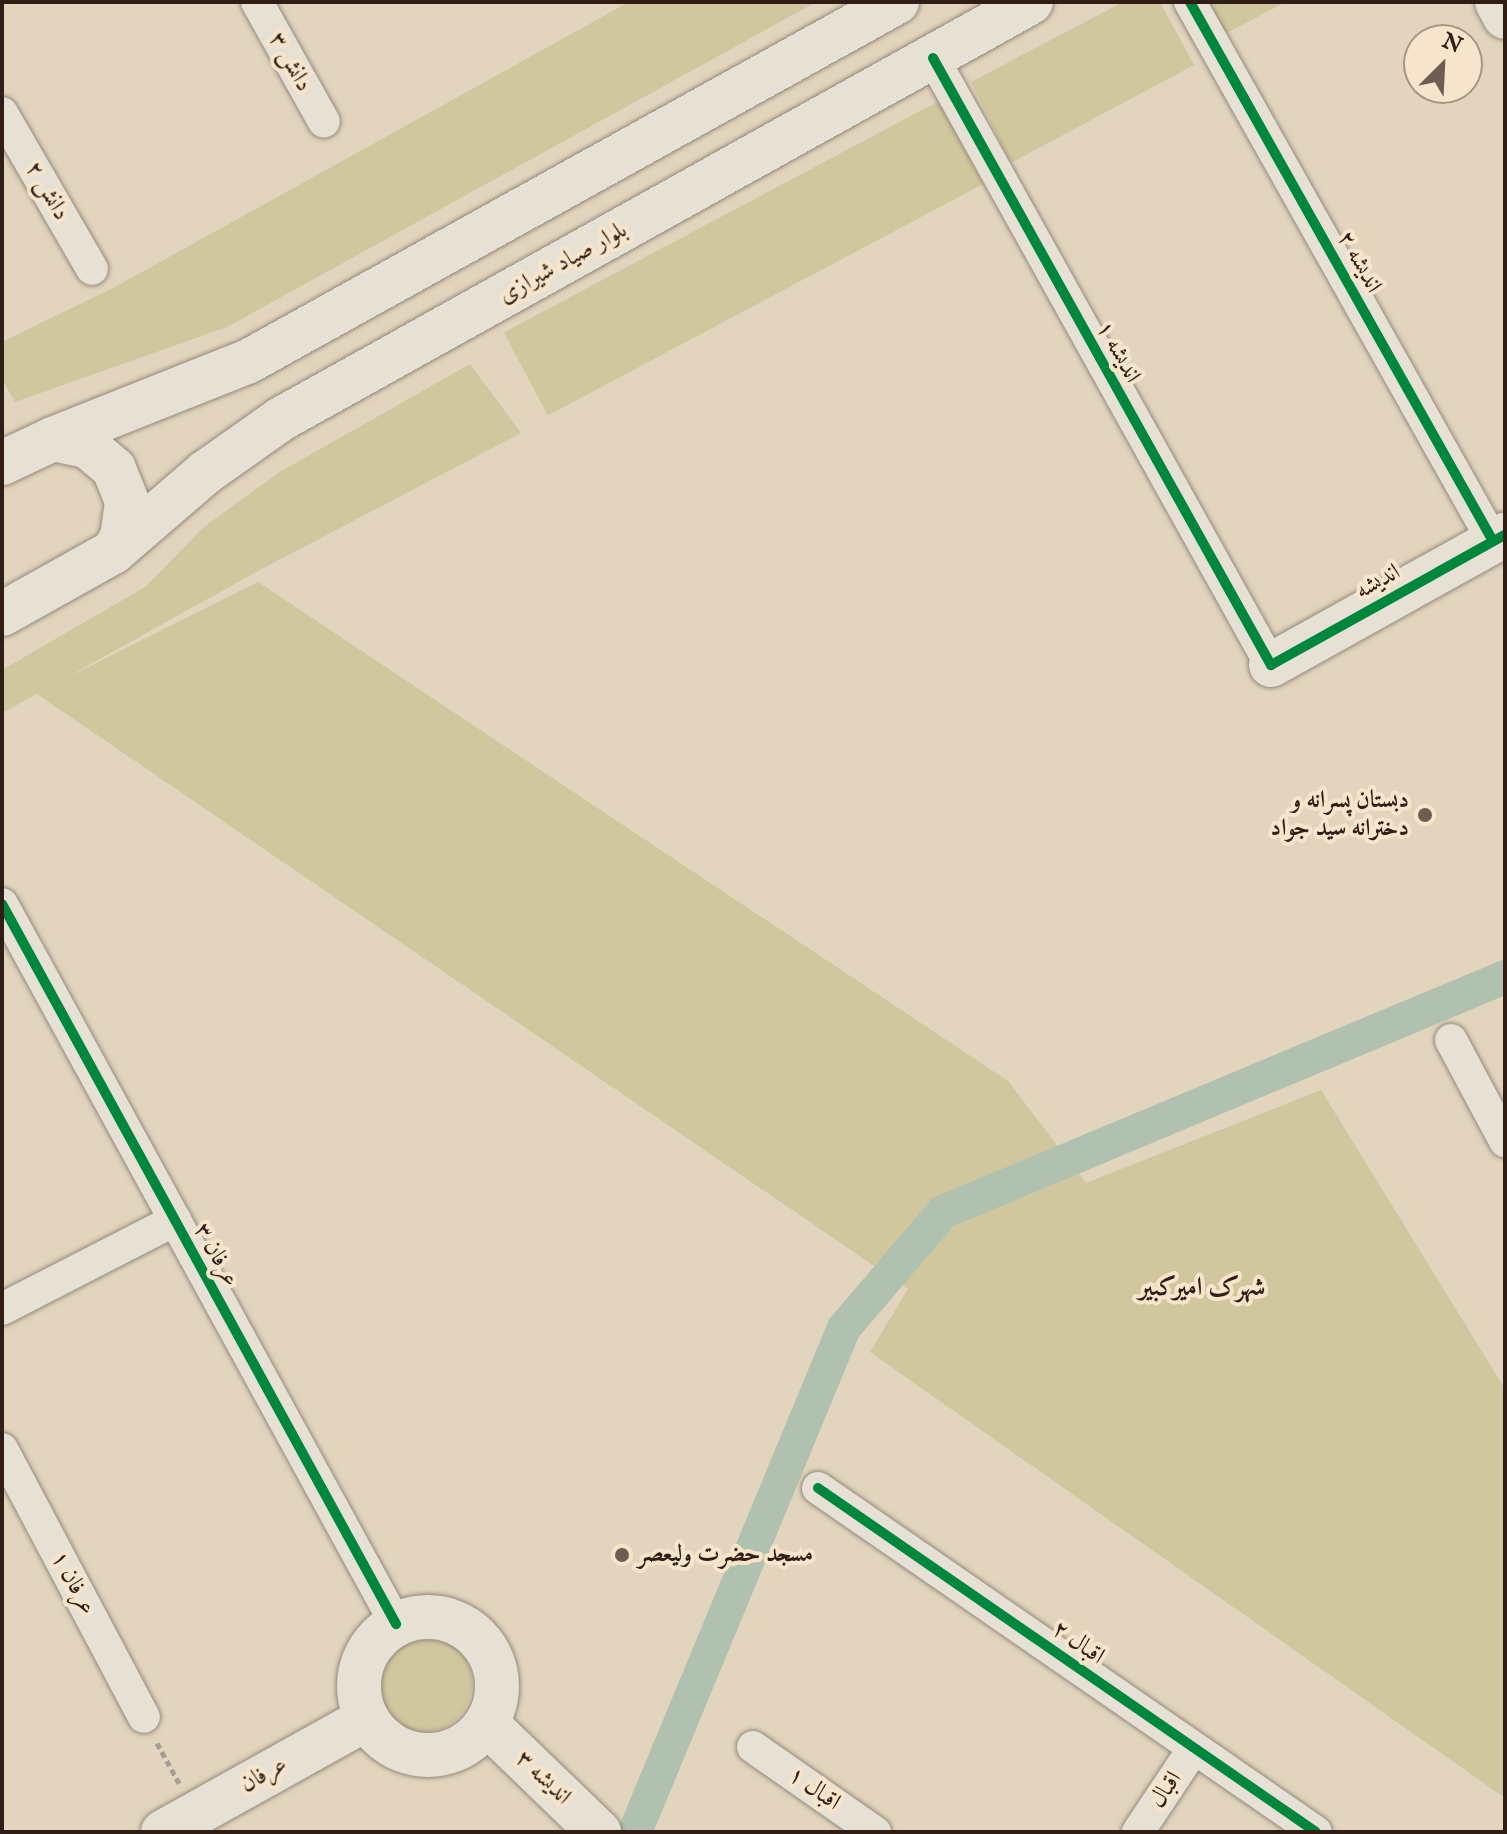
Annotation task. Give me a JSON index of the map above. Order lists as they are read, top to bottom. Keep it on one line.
{"streets":{"main road":["بلوار صیاد شیرازی","اندیشه","عرفان","اندیشه ۳"],"street":["دانش ۳","دانش ۲","اندیشه ۲","اندیشه ۱","عرفان ۳","عرفان ۱","اقبال ۲","اقبال ۱","اقبال"]},"crossings":[["اندیشه ۲","اندیشه"],["بلوار صیاد شیرازی","اندیشه ۱"],["اندیشه ۱","اندیشه"],["عرفان ۳","عرفان"],["عرفان ۳","اندیشه ۳"],["اقبال ۲","اقبال"],["عرفان","اندیشه ۳"]],"districts":["شهرک امیرکبیر"],"places":["دبستان پسرانه و دخترانه سید جواد","مسجد حضرت ولیعصر"],"north":"top right"}
